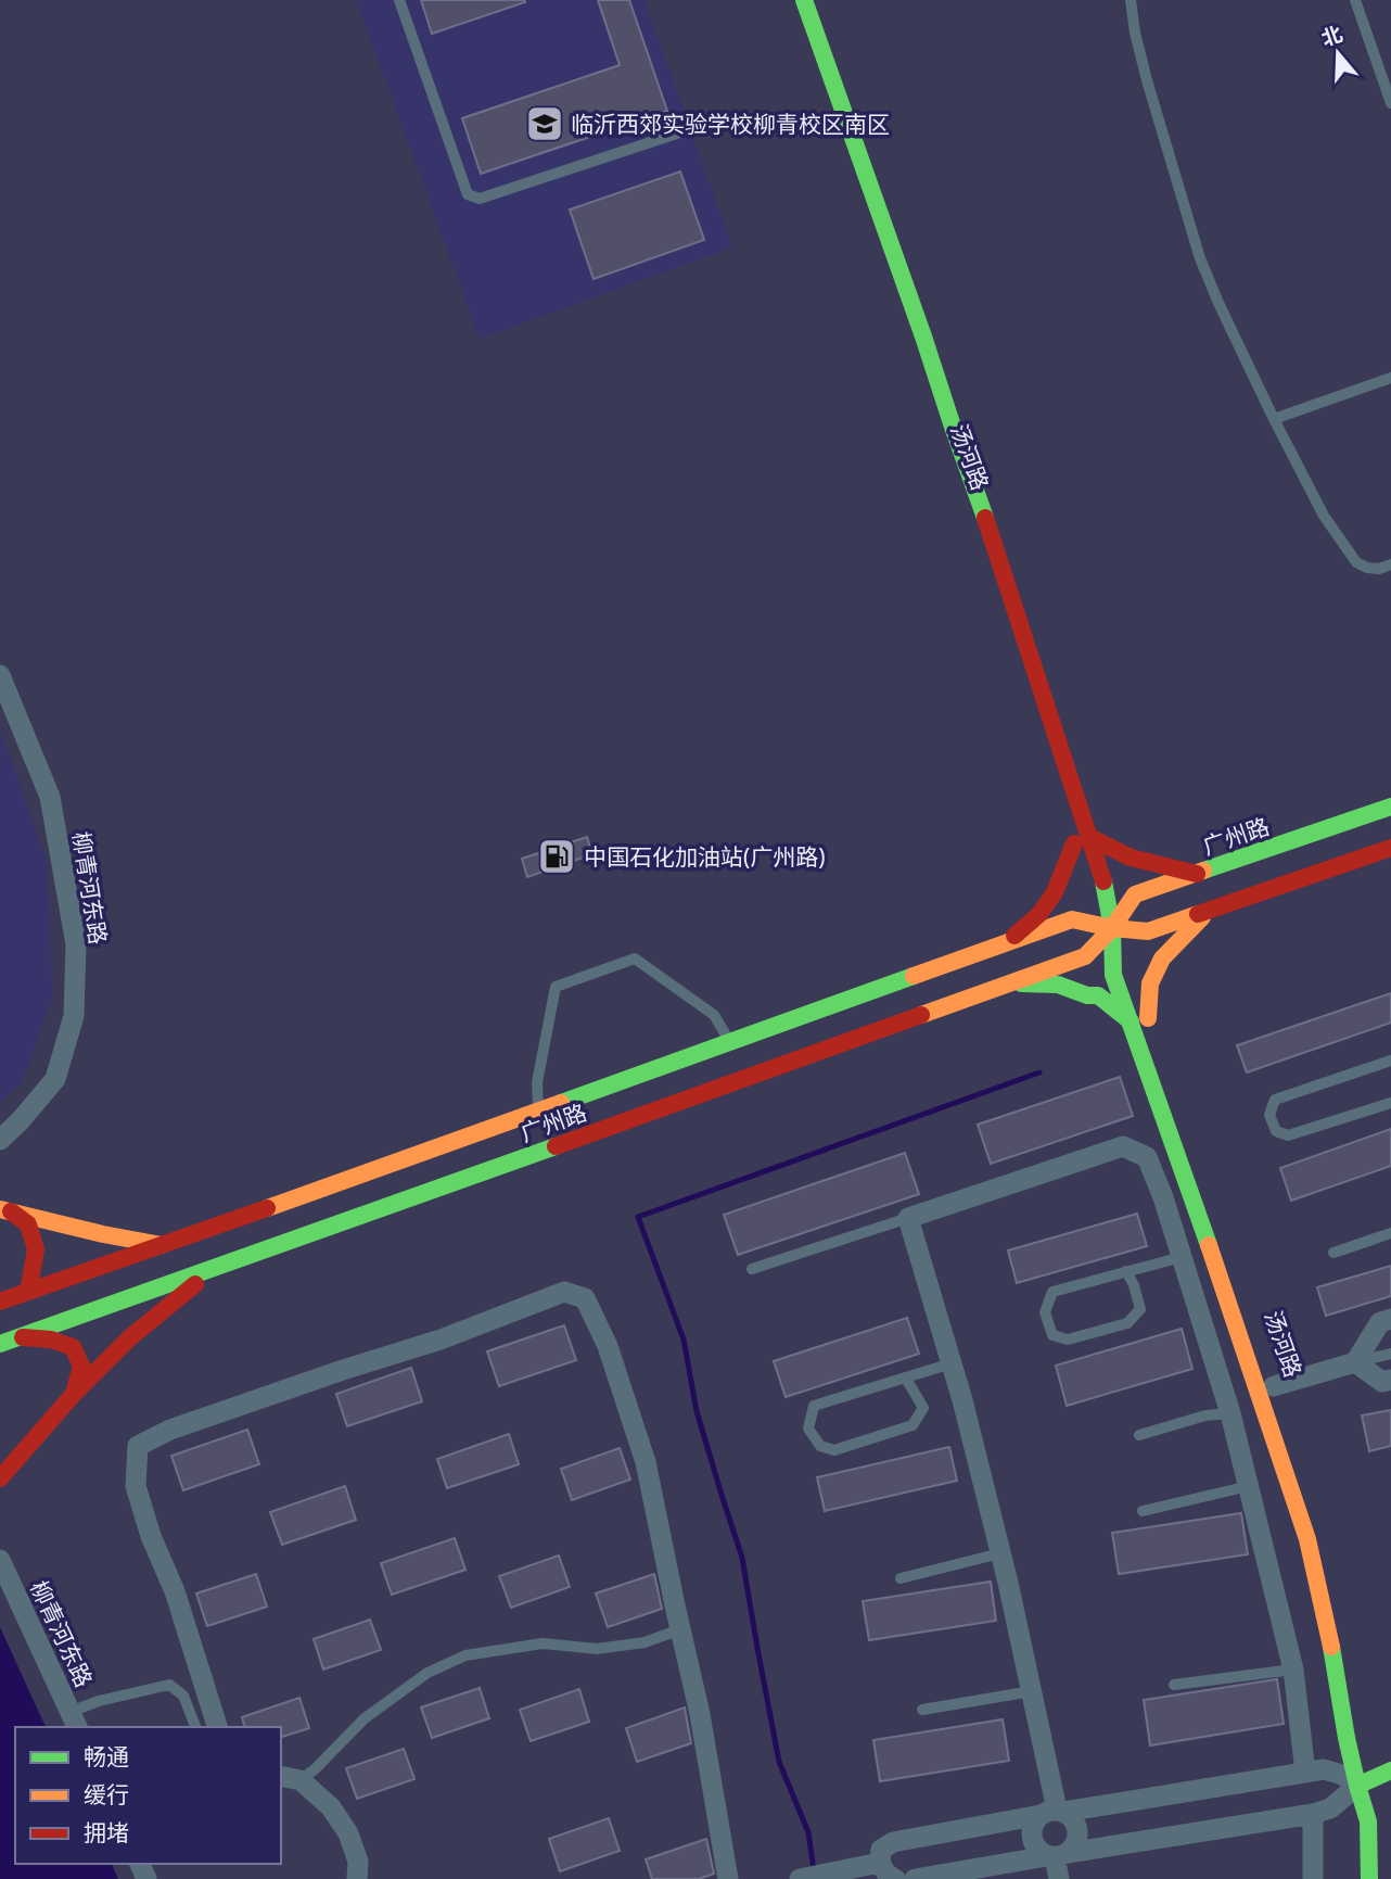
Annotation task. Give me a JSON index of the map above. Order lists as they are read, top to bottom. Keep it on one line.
{"streets":{"main road":["汤河路","广州路"],"street":["柳青河东路"]},"crossings":[["汤河路","广州路"]],"places":{"school or university":["临沂西郊实验学校柳青校区南区"],"fuel station":["中国石化加油站(广州路)"]},"legend":["畅通","缓行","拥堵"],"north":"top"}
